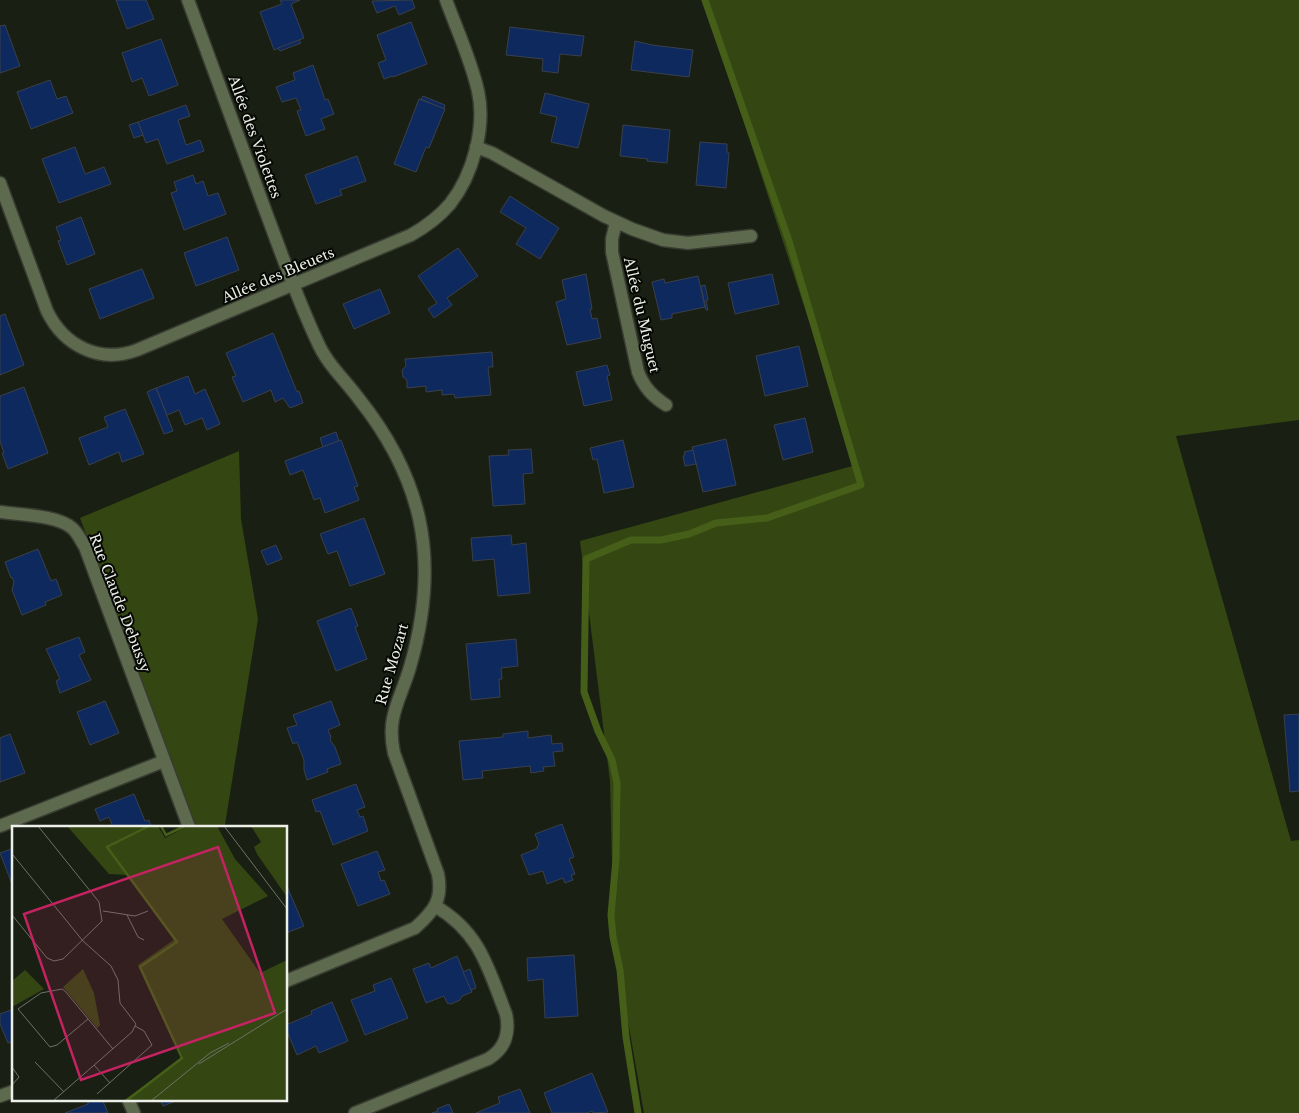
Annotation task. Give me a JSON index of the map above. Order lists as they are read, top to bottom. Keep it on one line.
{"streets":{"street":["Allée des Violettes","Allée des Bleuets","Allée du Muguet","Rue Claude Debussy","Rue Mozart"]},"crossings":[["Allée des Violettes","Allée des Bleuets"],["Allée des Violettes","Rue Mozart"],["Allée des Bleuets","Rue Mozart"]]}
